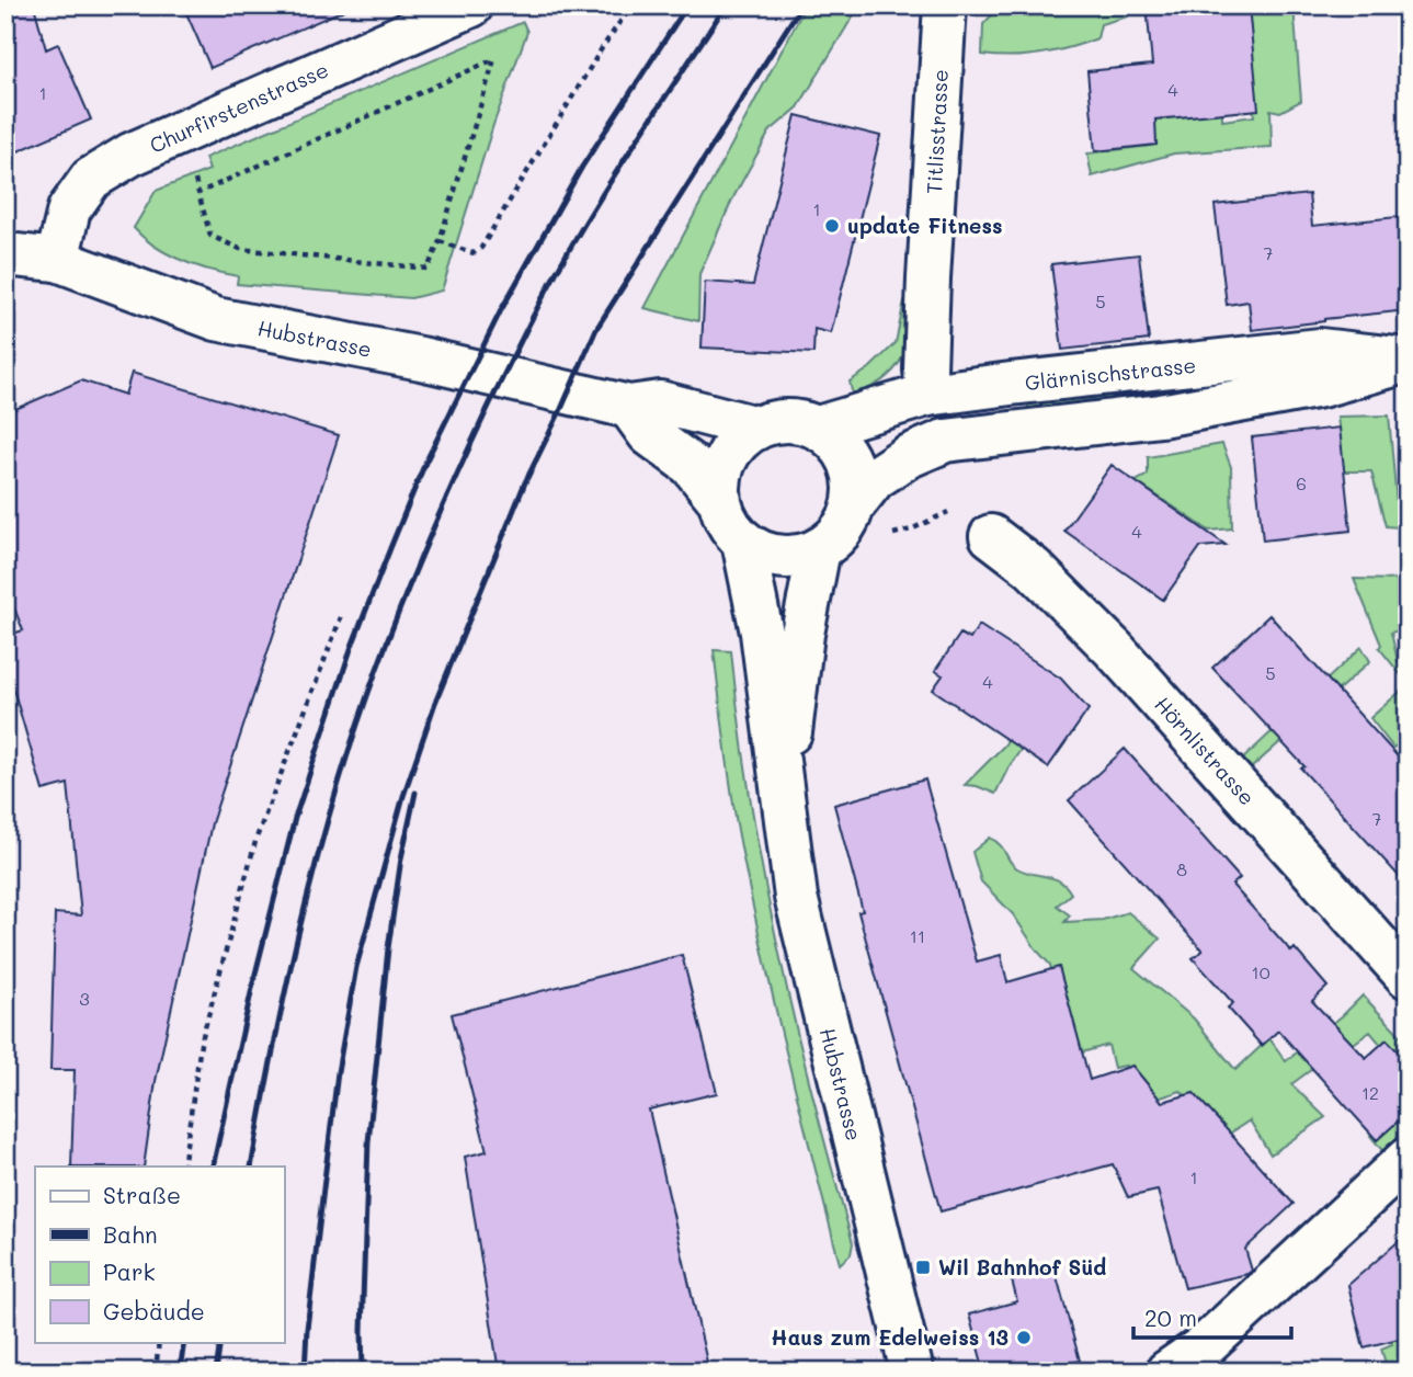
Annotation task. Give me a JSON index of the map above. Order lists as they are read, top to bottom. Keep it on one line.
{"streets":{"street":["Churfirstenstrasse","Titlisstrasse","Hubstrasse","Glärnischstrasse","Hörnlistrasse"]},"crossings":[["Churfirstenstrasse","Hubstrasse"],["Titlisstrasse","Glärnischstrasse"],["Hubstrasse","Glärnischstrasse"]],"places":{"other":["update Fitness","Haus zum Edelweiss 13"],"transit":["Wil Bahnhof Süd"]},"house_numbers":["4","1","1","7","5","6","4","5","4","7","8","11","10","3","12","1"],"legend":["Straße","Bahn","Park","Gebäude"],"scale_bar":"20 m"}
